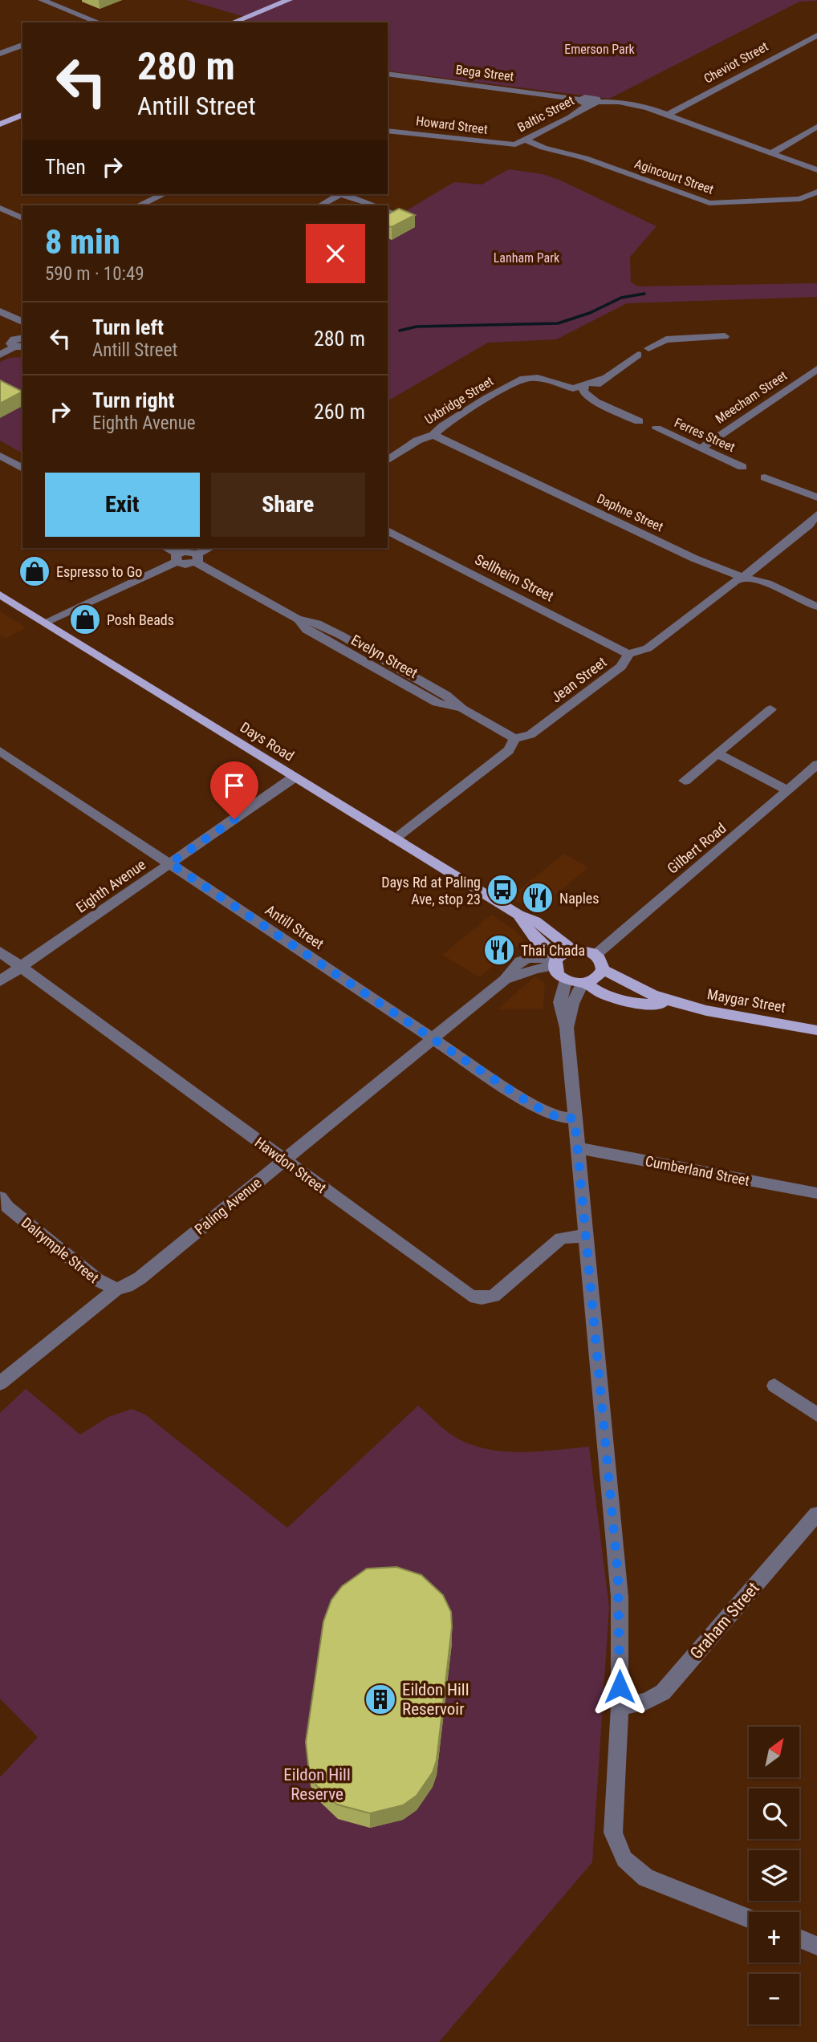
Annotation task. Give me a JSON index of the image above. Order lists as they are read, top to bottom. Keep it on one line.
{"streets":{"main road":["Days Road","Maygar Street"],"street":["Cheviot Street","Bega Street","Baltic Street","Howard Street","Agincourt Street","Meecham Street","Uxbridge Street","Ferres Street","Daphne Street","Sellheim Street","Evelyn Street","Jean Street","Gilbert Road","Eighth Avenue","Antill Street","Hawdon Street","Cumberland Street","Paling Avenue","Dalrymple Street","Graham Street"]},"crossings":[["Bega Street","Baltic Street"],["Baltic Street","Howard Street"],["Baltic Street","Agincourt Street"],["Meecham Street","Ferres Street"],["Uxbridge Street","Daphne Street"],["Daphne Street","Jean Street"],["Sellheim Street","Jean Street"],["Evelyn Street","Jean Street"],["Jean Street","Days Road"],["Days Road","Gilbert Road"],["Days Road","Eighth Avenue"],["Days Road","Maygar Street"],["Days Road","Paling Avenue"],["Gilbert Road","Maygar Street"],["Gilbert Road","Paling Avenue"],["Eighth Avenue","Antill Street"],["Eighth Avenue","Hawdon Street"],["Antill Street","Paling Avenue"],["Maygar Street","Paling Avenue"],["Hawdon Street","Paling Avenue"],["Paling Avenue","Dalrymple Street"]],"parks":["Emerson Park","Lanham Park","Eildon Hill Reserve"],"places":{"shop":["Espresso to Go","Posh Beads"],"bus stop":["Days Rd at Paling Ave, stop 23"],"restaurant":["Naples","Thai Chada"],"building":["Eildon Hill Reservoir"]},"north":"top right","page":{"turn":["280 m","Antill Street"],"then":"Then","heading":["8 min","590 m · 10:49"],"list":[{"name":"Turn left","note":"Antill Street","value":"280 m"},{"name":"Turn right","note":"Eighth Avenue","value":"260 m"}],"buttons":["Exit","Share"],"map_buttons":["+","−"]}}
